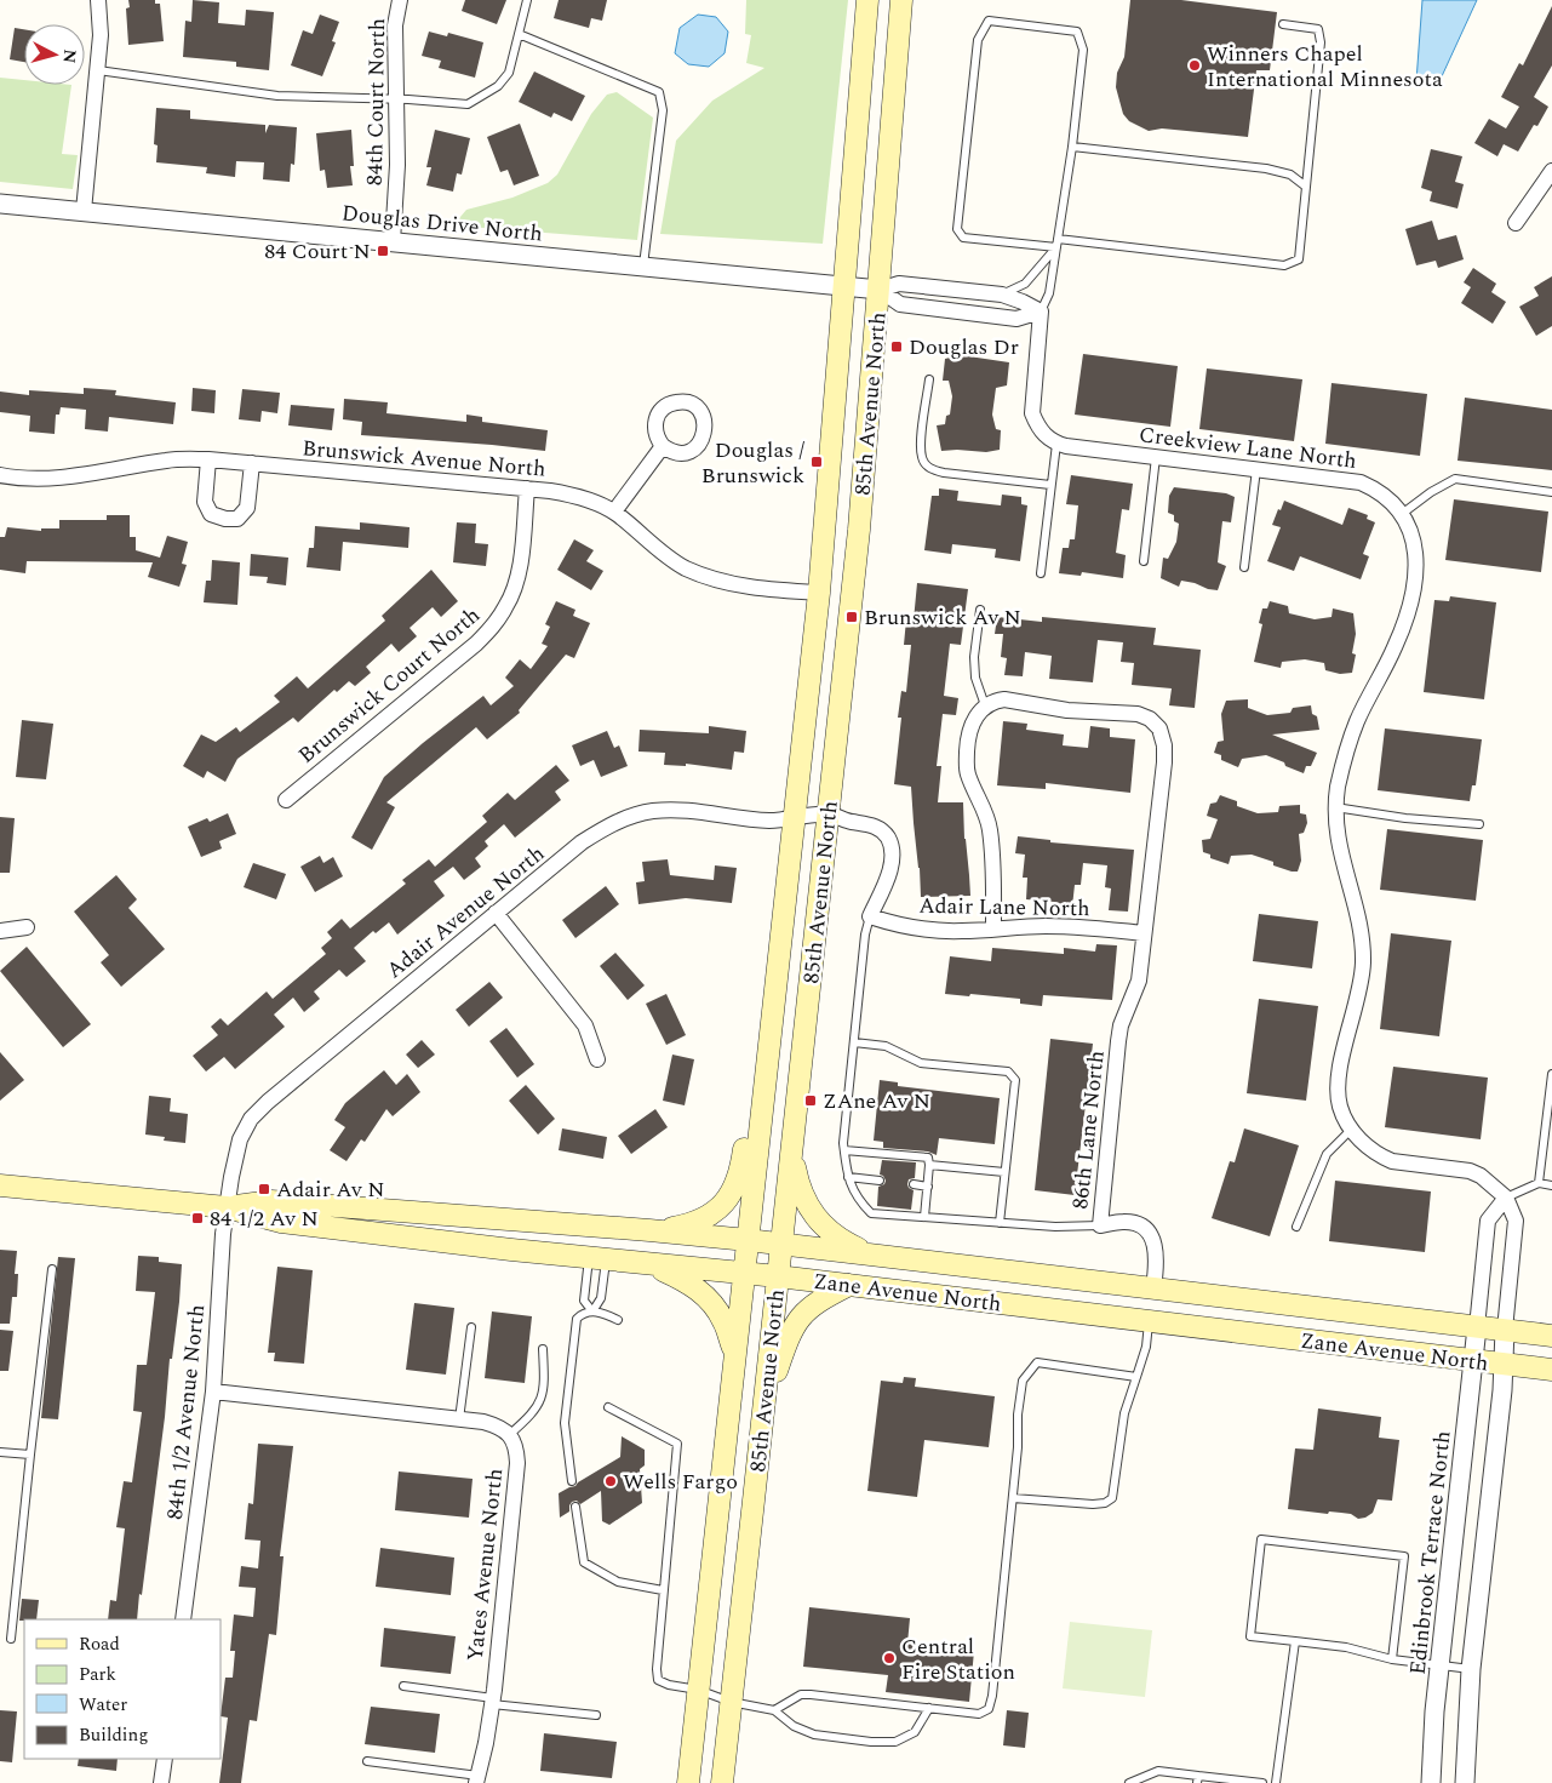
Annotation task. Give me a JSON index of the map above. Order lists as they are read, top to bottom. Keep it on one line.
{"streets":{"main road":["85th Avenue North","Zane Avenue North"],"street":["84th Court North","Douglas Drive North","Creekview Lane North","Brunswick Avenue North","Brunswick Court North","Adair Lane North","Adair Avenue North","86th Lane North","84th 1/2 Avenue North","Edinbrook Terrace North","Yates Avenue North"]},"crossings":[["84th Court North","Douglas Drive North"],["Douglas Drive North","85th Avenue North"],["85th Avenue North","Brunswick Avenue North"],["85th Avenue North","Adair Avenue North"],["85th Avenue North","Zane Avenue North"],["Brunswick Avenue North","Brunswick Court North"],["Adair Lane North","86th Lane North"],["Adair Avenue North","Zane Avenue North"],["Adair Avenue North","84th 1/2 Avenue North"],["86th Lane North","Zane Avenue North"],["Zane Avenue North","84th 1/2 Avenue North"],["Zane Avenue North","Edinbrook Terrace North"]],"places":{"other":["Winners Chapel International Minnesota","Wells Fargo","Central Fire Station"],"transit":["84 Court N","Douglas Dr","Douglas / Brunswick","Brunswick Av N","ZAne Av N","Adair Av N","84 1/2 Av N"]},"legend":["Road","Park","Water","Building"],"north":"right"}
